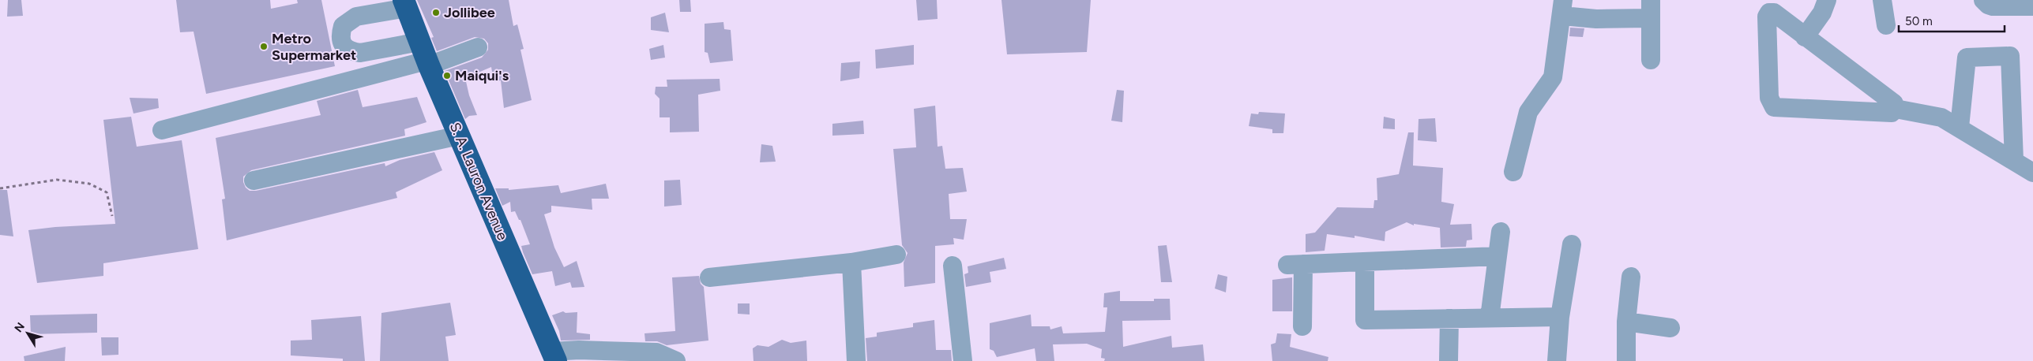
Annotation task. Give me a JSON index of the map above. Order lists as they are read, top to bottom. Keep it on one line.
{"streets":{"highway":["S. A. Lauron Avenue"]},"places":["Jollibee","Metro Supermarket","Maiqui's"],"scale_bar":"50 m","north":"top left"}
